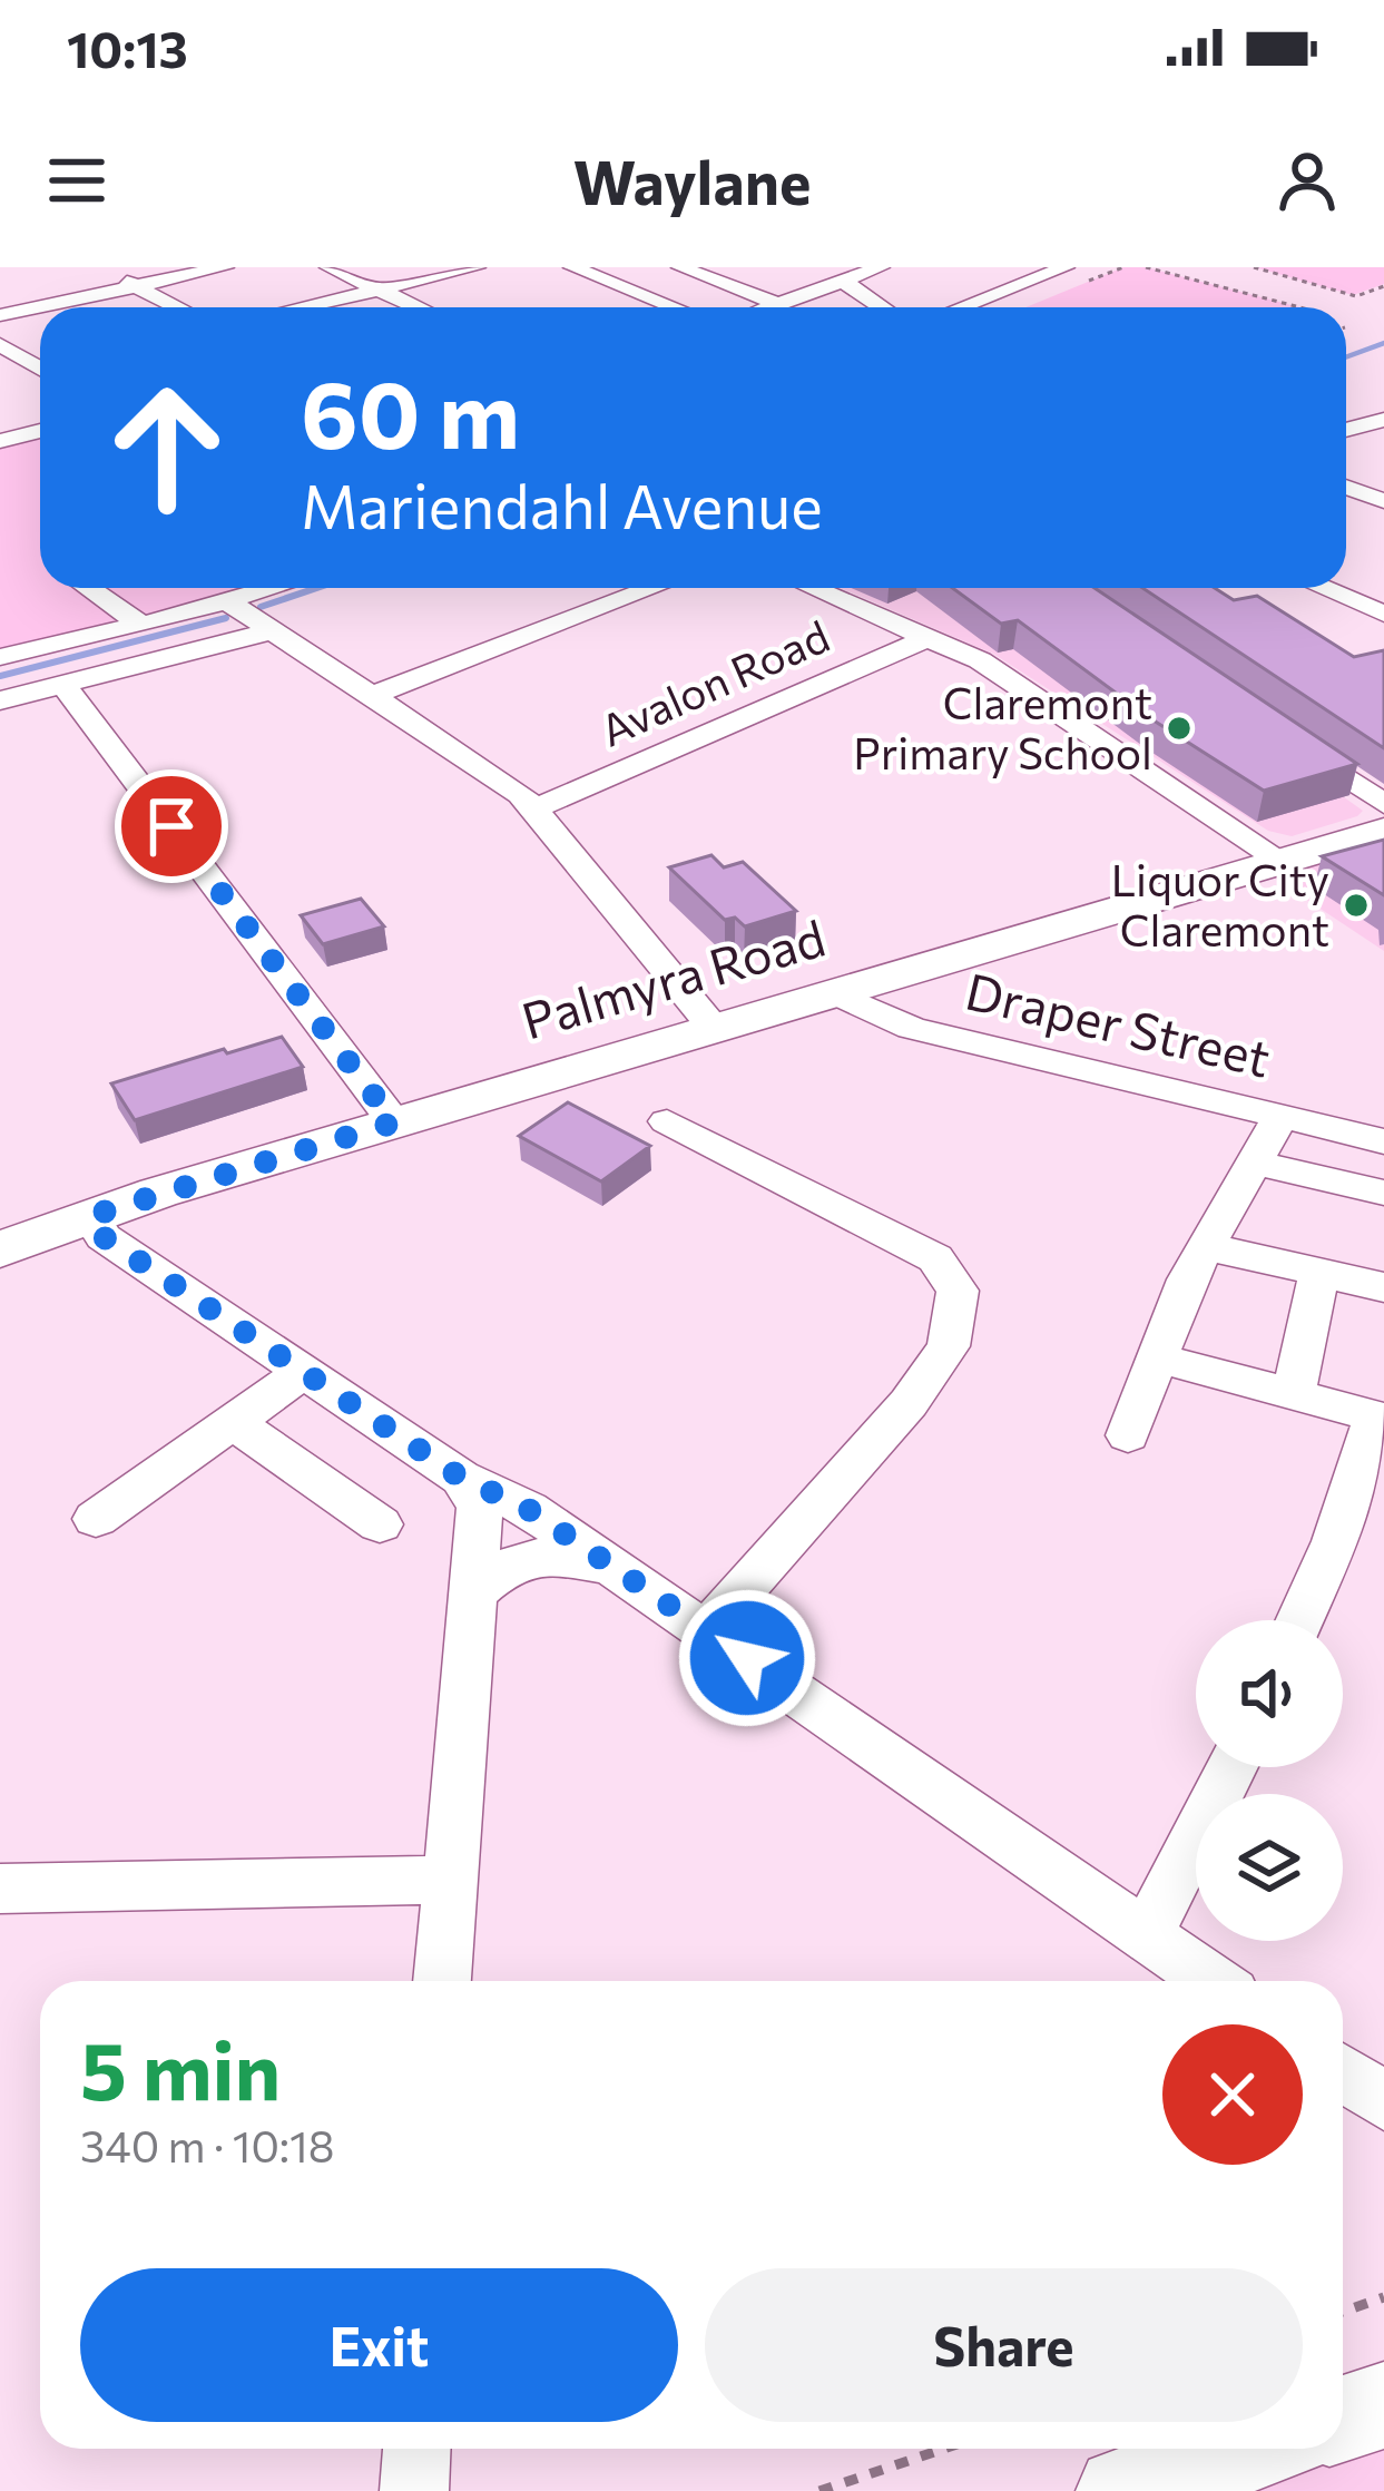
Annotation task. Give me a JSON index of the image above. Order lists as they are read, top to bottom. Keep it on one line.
{"streets":{"main road":["Palmyra Road"],"street":["Avalon Road","Draper Street"]},"crossings":[["Palmyra Road","Draper Street"]],"places":["Claremont Primary School","Liquor City Claremont"],"page":{"status":"10:13","header":"Waylane","turn":["60 m","Mariendahl Avenue"],"heading":["5 min","340 m · 10:18"],"buttons":["Exit","Share"]}}
